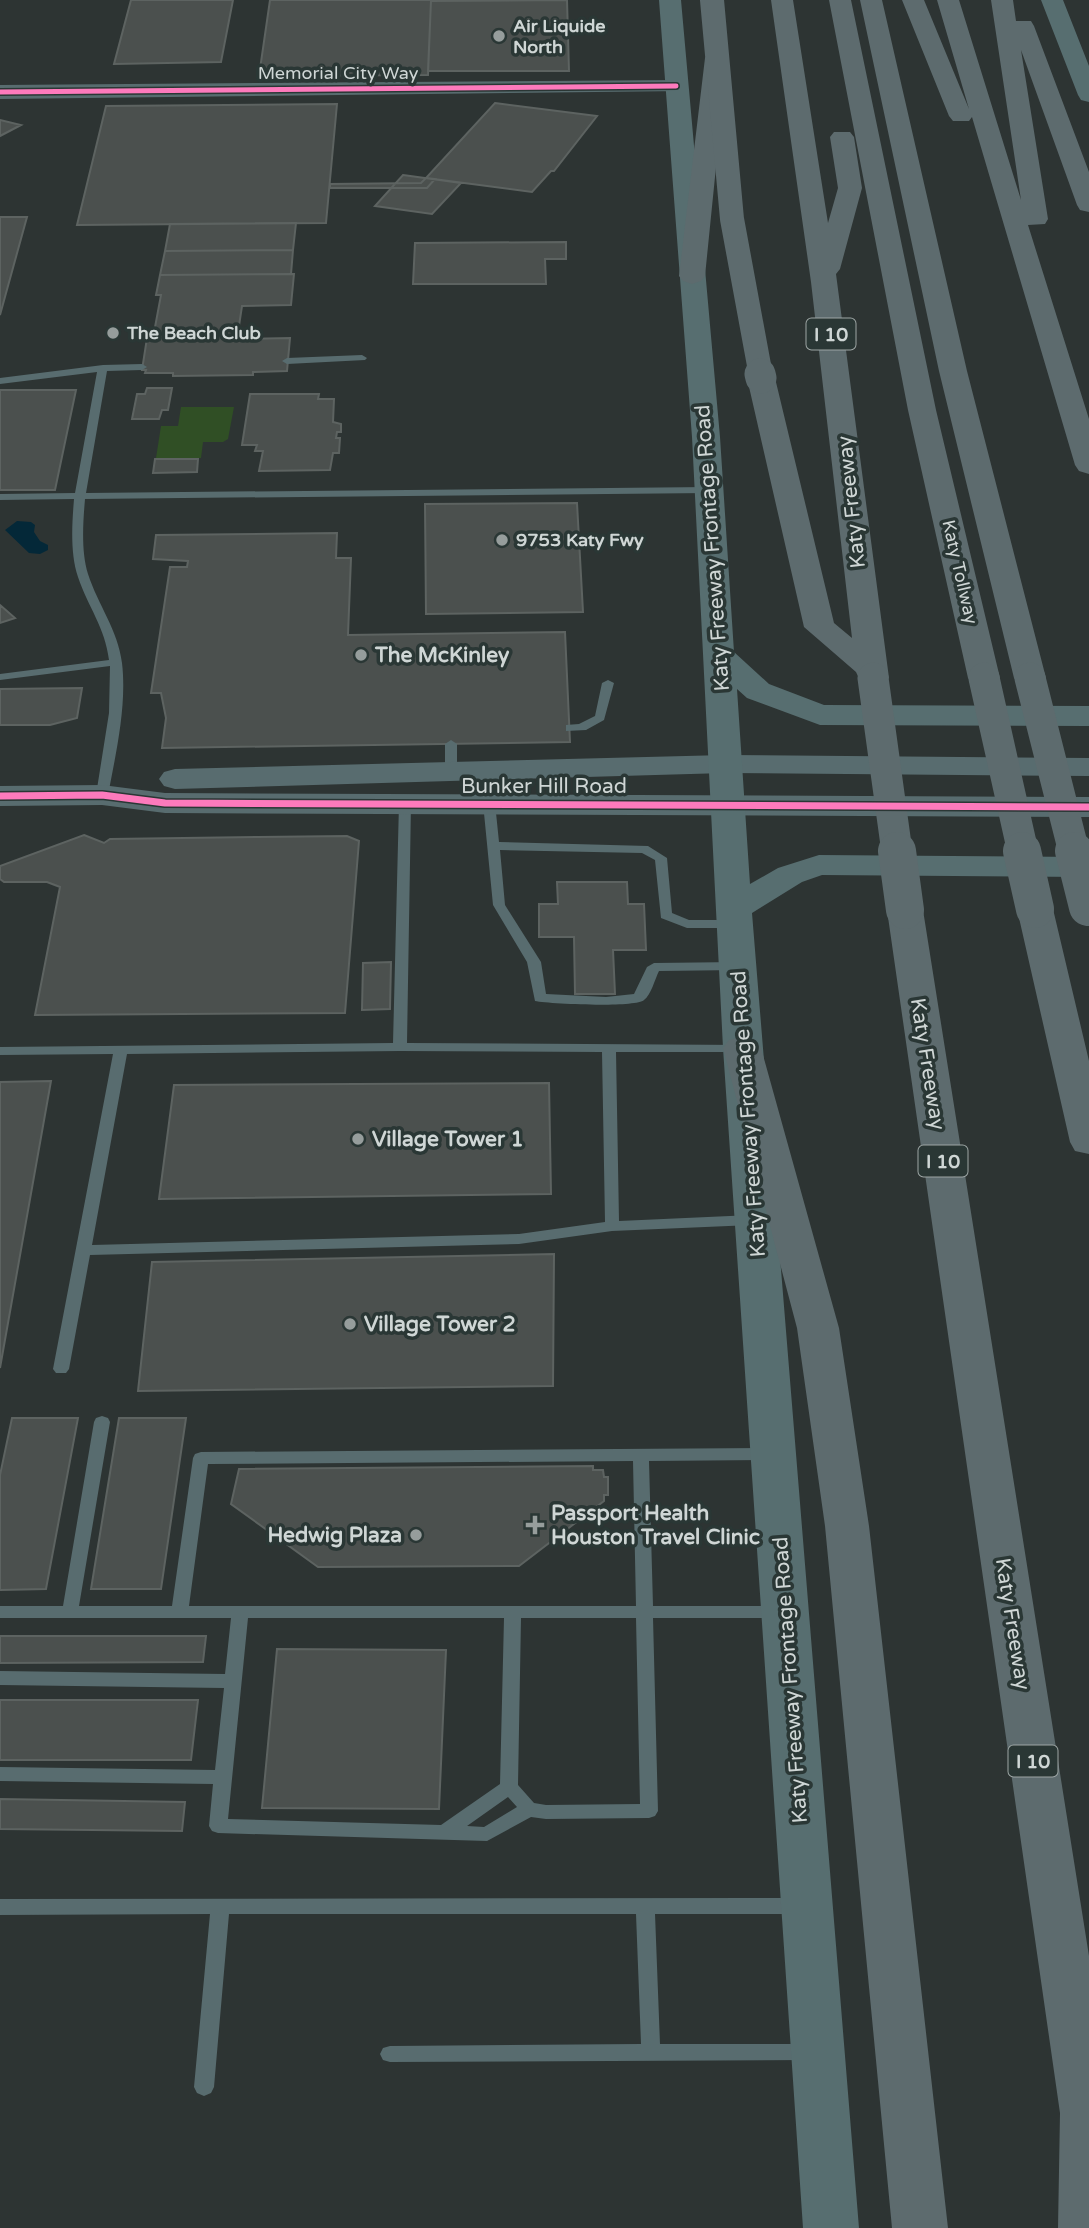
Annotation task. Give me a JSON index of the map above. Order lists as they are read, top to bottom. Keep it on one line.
{"streets":{"highway":["I 10","Katy Freeway","Katy Tollway"],"main road":["Katy Freeway Frontage Road"],"street":["Memorial City Way","Bunker Hill Road"]},"crossings":[["Memorial City Way","Katy Freeway Frontage Road"],["Katy Freeway Frontage Road","Bunker Hill Road"]],"places":{"other":["Air Liquide North","The Beach Club","9753 Katy Fwy","The McKinley","Village Tower 1","Village Tower 2","Hedwig Plaza"],"health":["Passport Health Houston Travel Clinic"]}}
